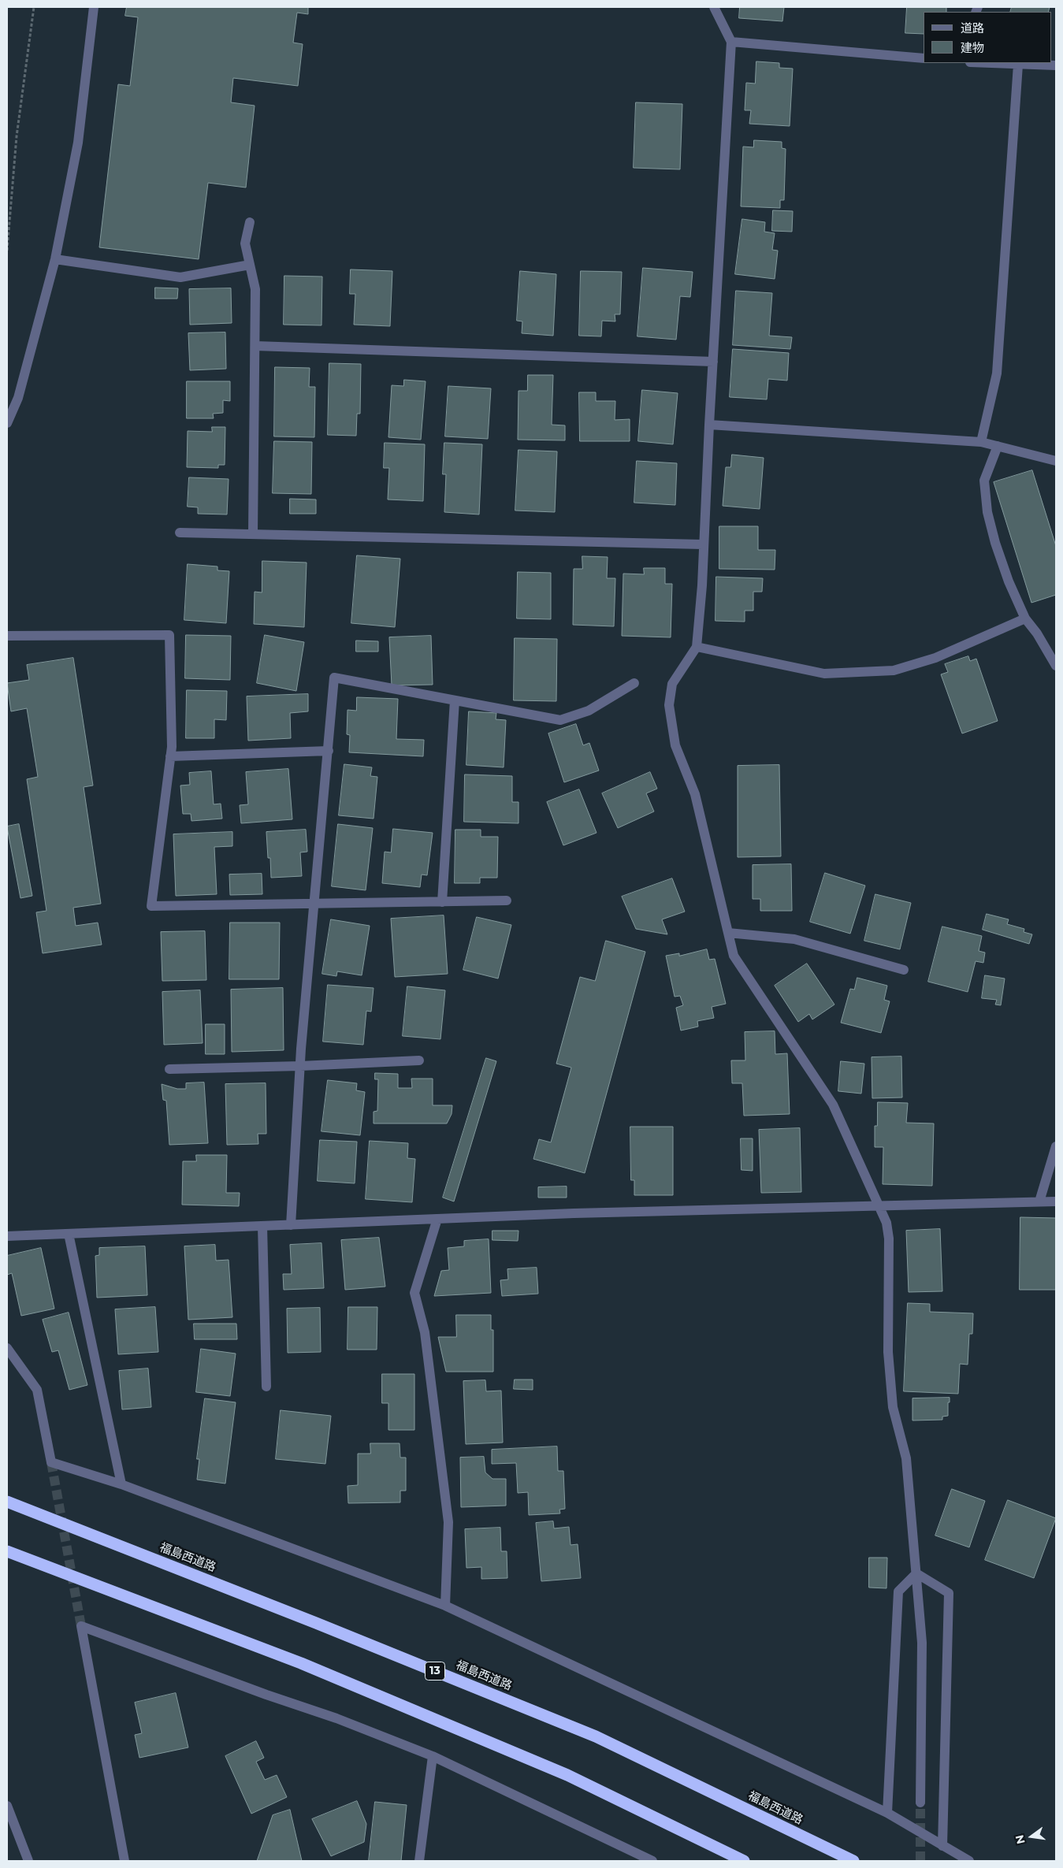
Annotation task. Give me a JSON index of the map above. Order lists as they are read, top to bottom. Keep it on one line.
{"streets":{"highway":["福島西道路","13"]},"legend":["道路","建物"],"north":"left"}
